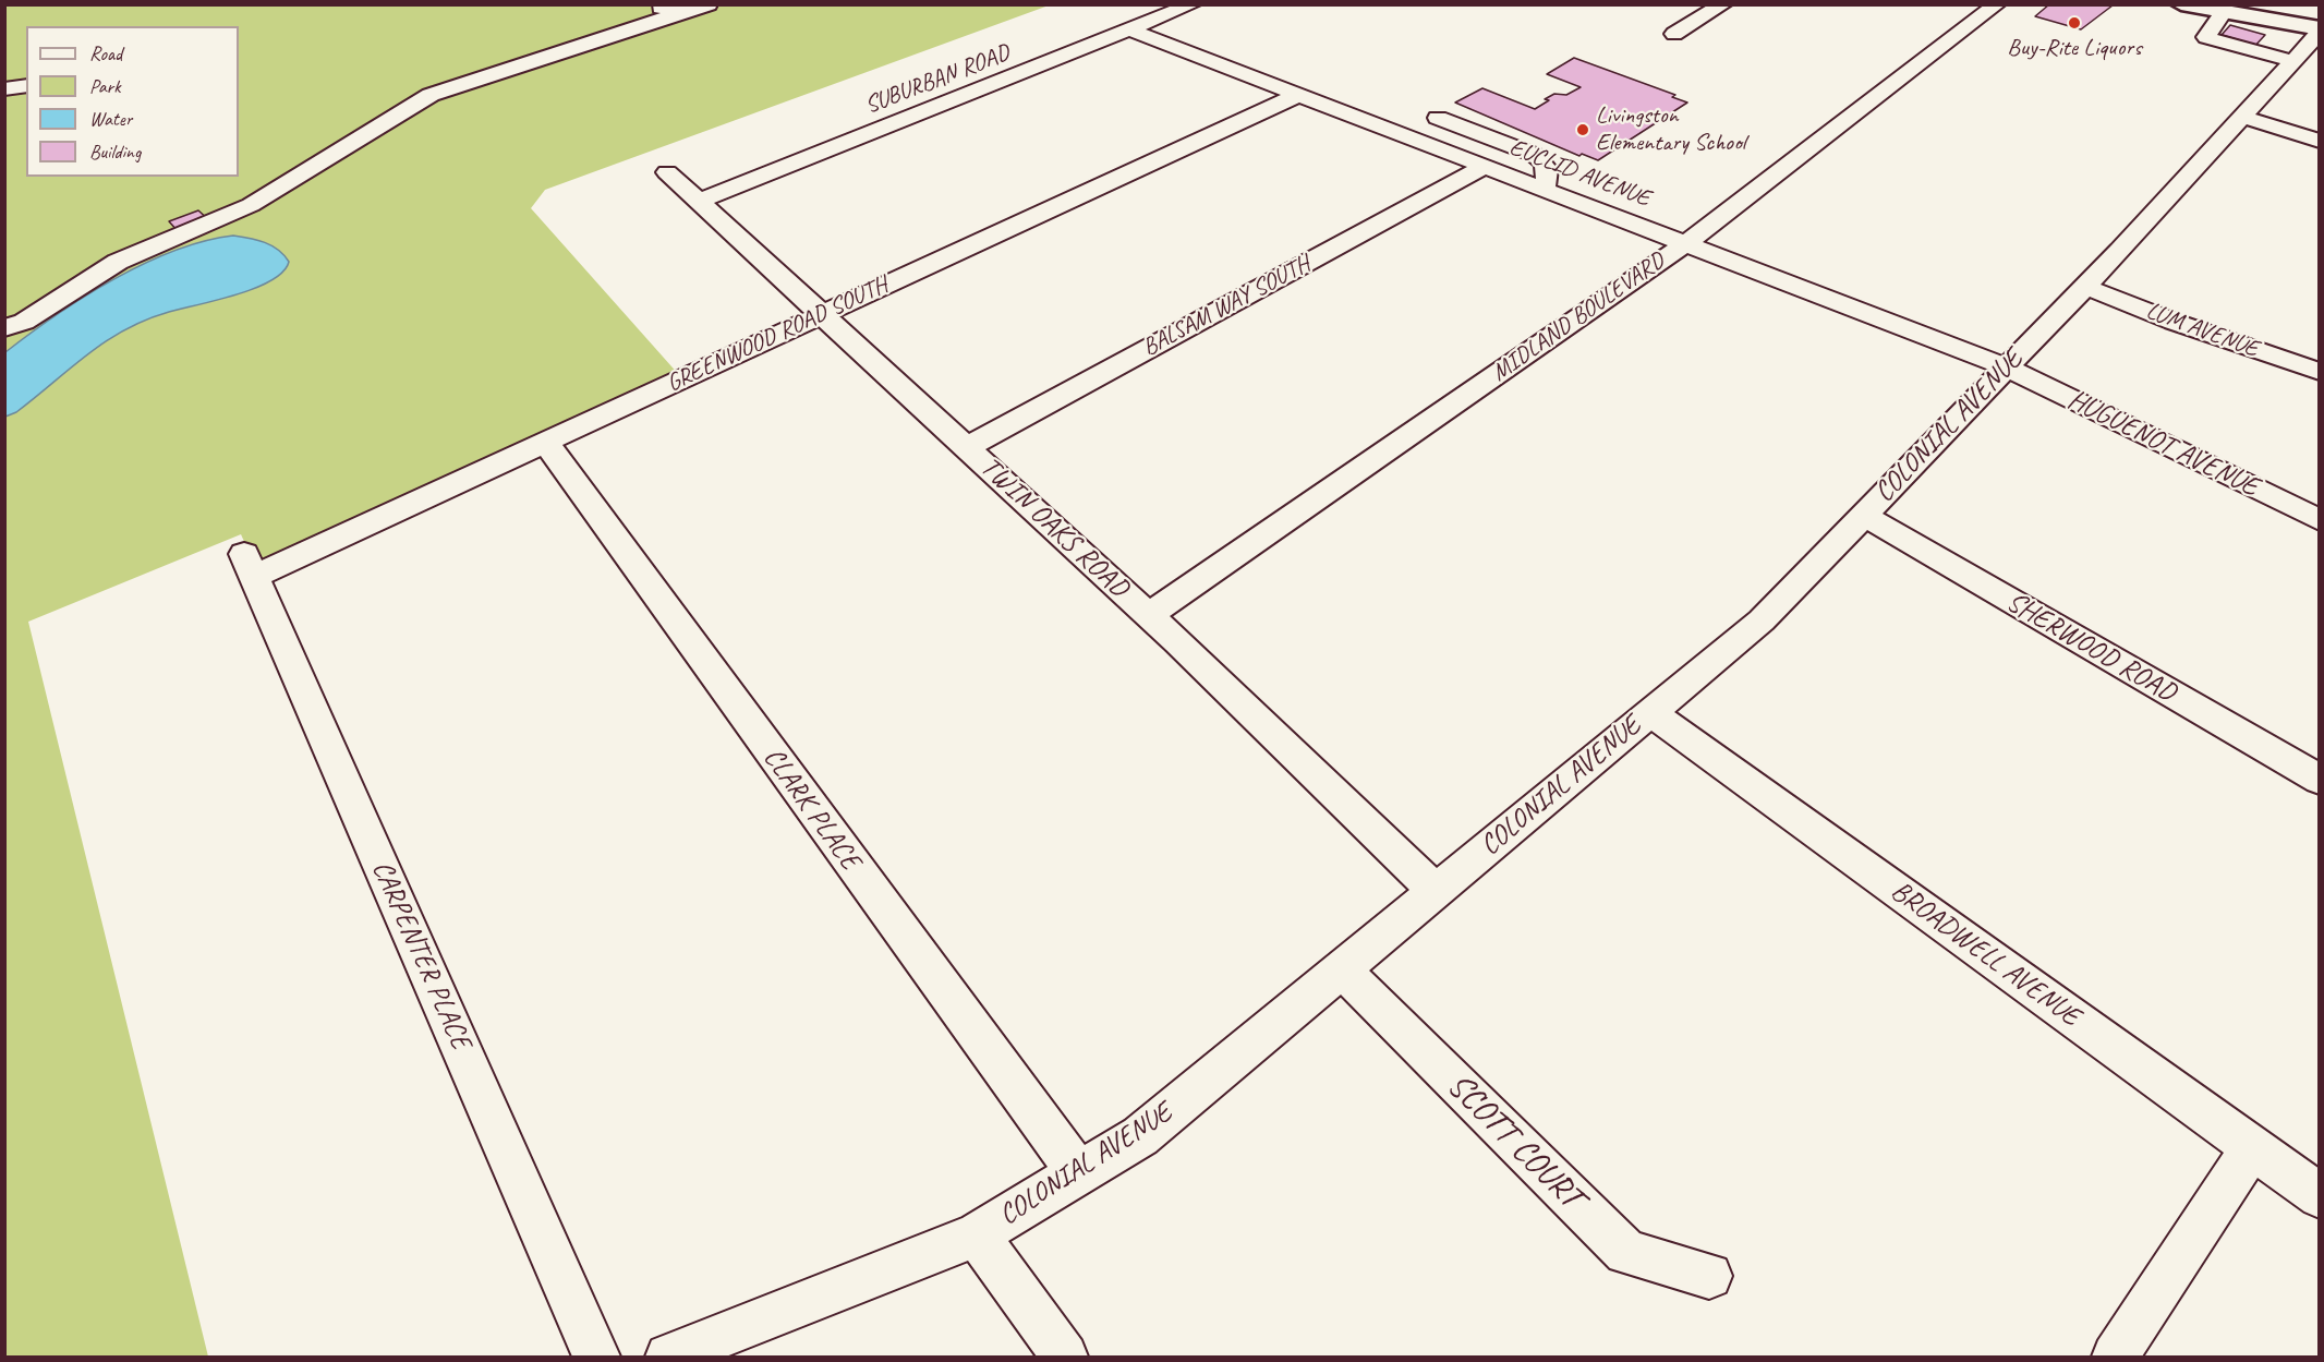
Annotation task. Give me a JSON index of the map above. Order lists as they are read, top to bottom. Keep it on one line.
{"streets":{"street":["SUBURBAN ROAD","EUCLID AVENUE","BALSAM WAY SOUTH","MIDLAND BOULEVARD","LUM AVENUE","GREENWOOD ROAD SOUTH","COLONIAL AVENUE","HUGUENOT AVENUE","TWIN OAKS ROAD","SHERWOOD ROAD","CLARK PLACE","BROADWELL AVENUE","CARPENTER PLACE","SCOTT COURT"]},"crossings":[["SUBURBAN ROAD","EUCLID AVENUE"],["SUBURBAN ROAD","TWIN OAKS ROAD"],["EUCLID AVENUE","BALSAM WAY SOUTH"],["EUCLID AVENUE","MIDLAND BOULEVARD"],["EUCLID AVENUE","GREENWOOD ROAD SOUTH"],["EUCLID AVENUE","COLONIAL AVENUE"],["EUCLID AVENUE","HUGUENOT AVENUE"],["BALSAM WAY SOUTH","TWIN OAKS ROAD"],["MIDLAND BOULEVARD","TWIN OAKS ROAD"],["LUM AVENUE","COLONIAL AVENUE"],["GREENWOOD ROAD SOUTH","TWIN OAKS ROAD"],["GREENWOOD ROAD SOUTH","CLARK PLACE"],["GREENWOOD ROAD SOUTH","CARPENTER PLACE"],["COLONIAL AVENUE","HUGUENOT AVENUE"],["COLONIAL AVENUE","TWIN OAKS ROAD"],["COLONIAL AVENUE","SHERWOOD ROAD"],["COLONIAL AVENUE","CLARK PLACE"],["COLONIAL AVENUE","BROADWELL AVENUE"],["COLONIAL AVENUE","SCOTT COURT"]],"places":["Buy-Rite Liquors","Livingston Elementary School"],"legend":["Road","Park","Water","Building"]}
